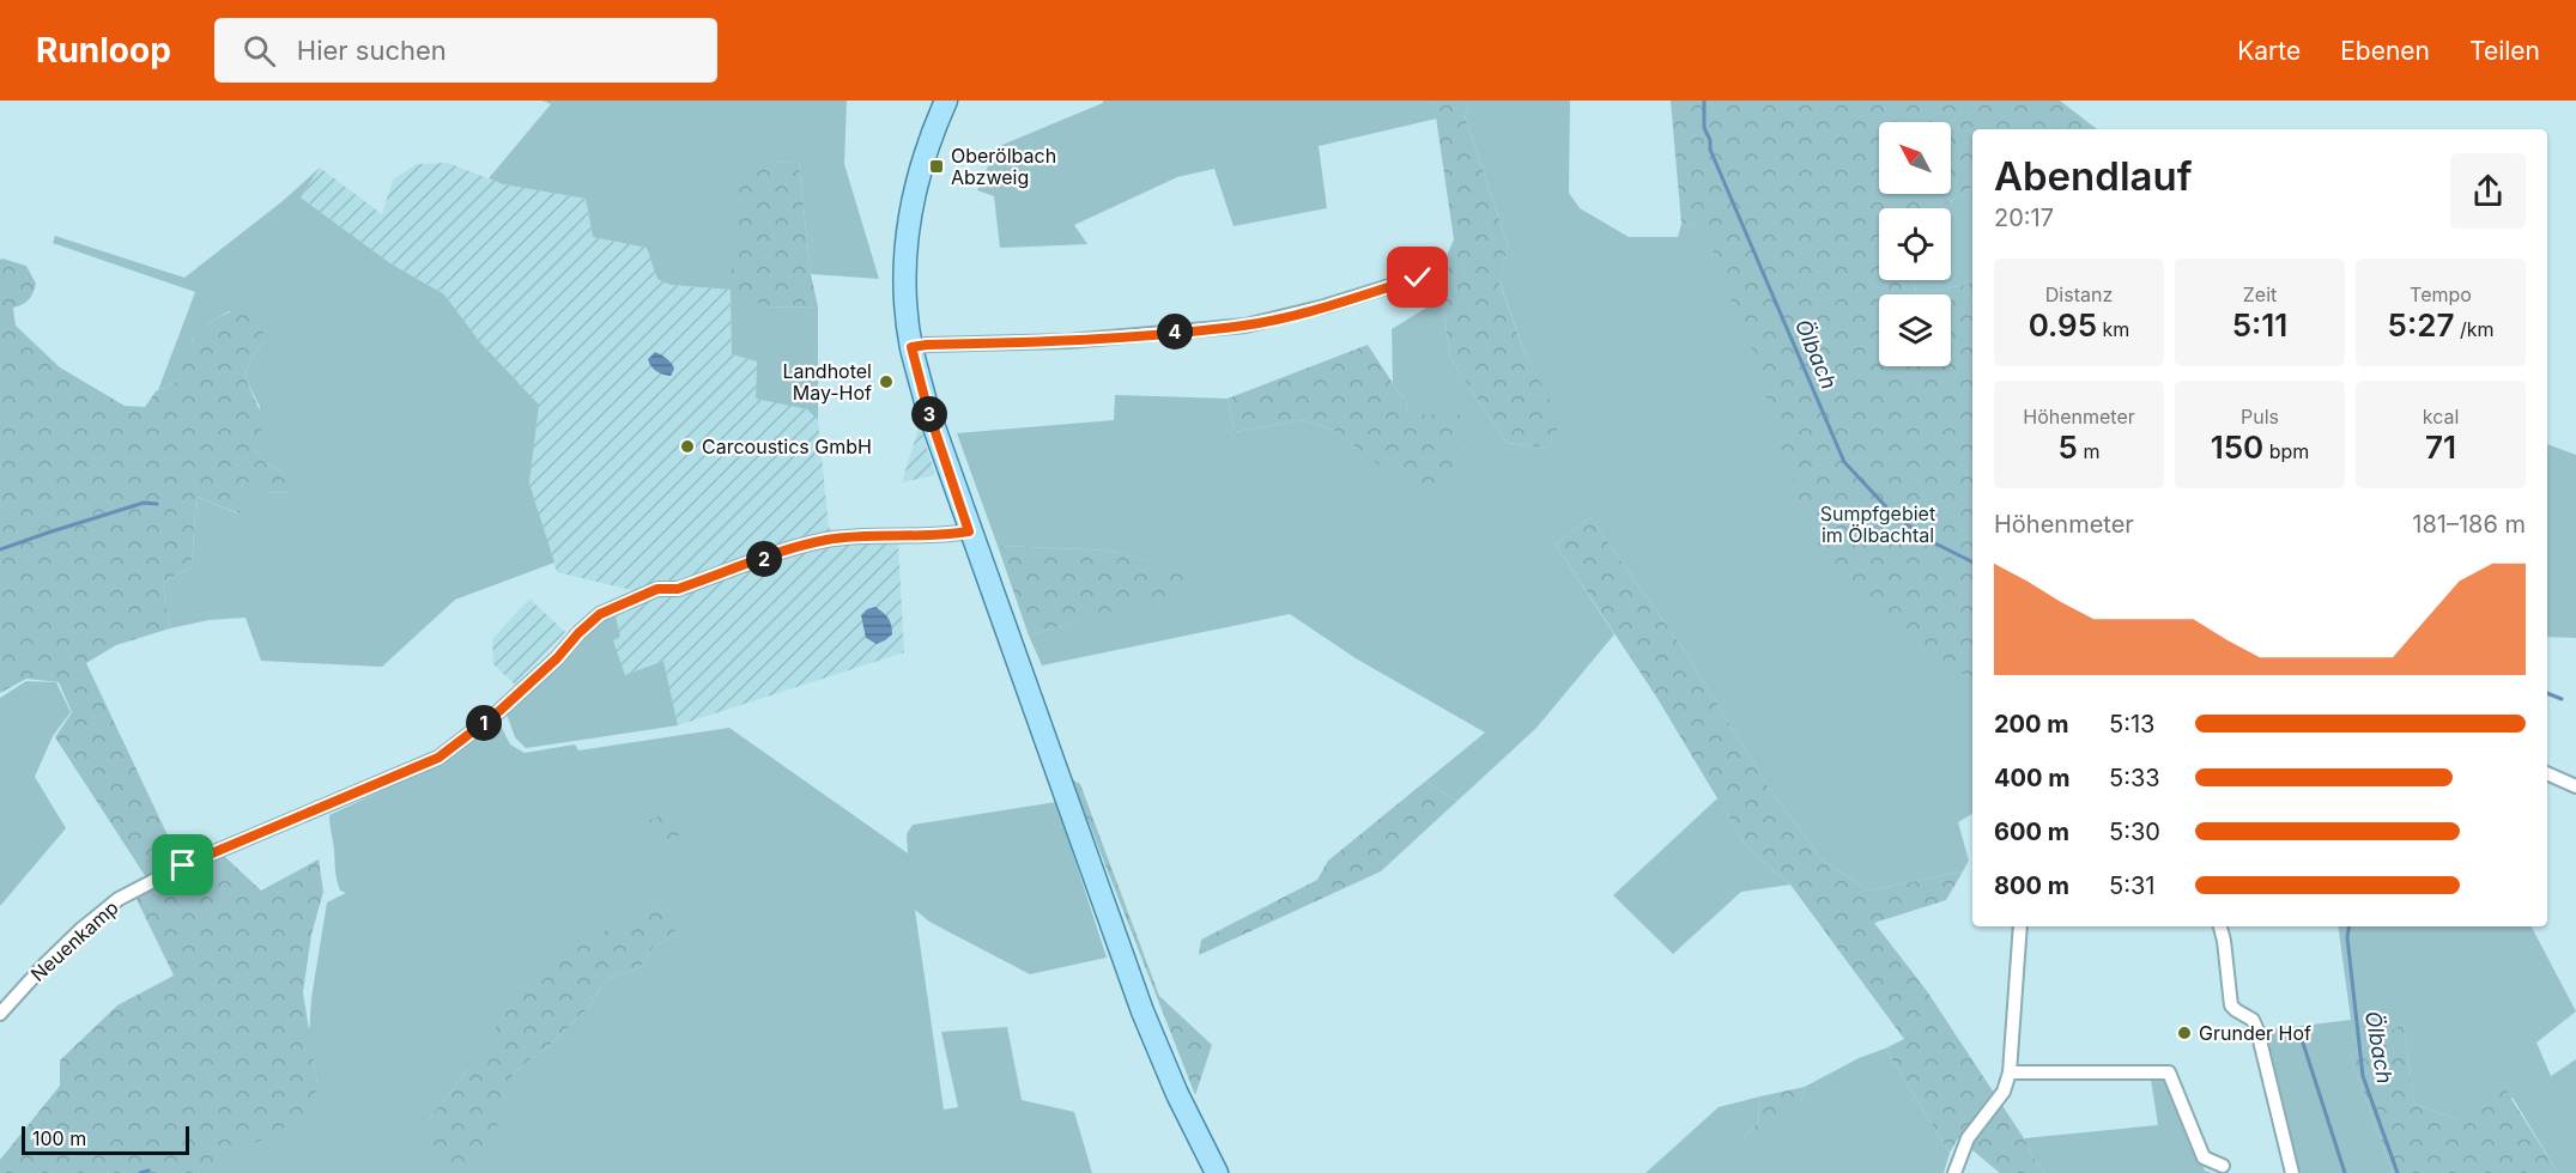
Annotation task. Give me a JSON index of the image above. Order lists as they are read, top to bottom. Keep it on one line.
{"streets":{"street":["Neuenkamp"]},"water":["Ölbach"],"parks":["Sumpfgebiet im Ölbachtal"],"places":{"transit":["Oberölbach Abzweig"],"other":["Landhotel May-Hof","Carcoustics GmbH","Grunder Hof"]},"scale_bar":"100 m","north":"top left","page":{"header":"Runloop","search":"Hier suchen","nav":["Karte","Ebenen","Teilen"],"heading":["Abendlauf","20:17"],"stats":[["Distanz","0.95 km"],["Zeit","5:11"],["Tempo","5:27 /km"],["Höhenmeter","5 m"],["Puls","150 bpm"],["kcal","71"]],"pins":["4","3","2","1"],"chart":["Höhenmeter","181–186 m"],"list":[{"name":"200 m","note":"5:13"},{"name":"400 m","note":"5:33"},{"name":"600 m","note":"5:30"},{"name":"800 m","note":"5:31"}],"scale":"100 m"}}
